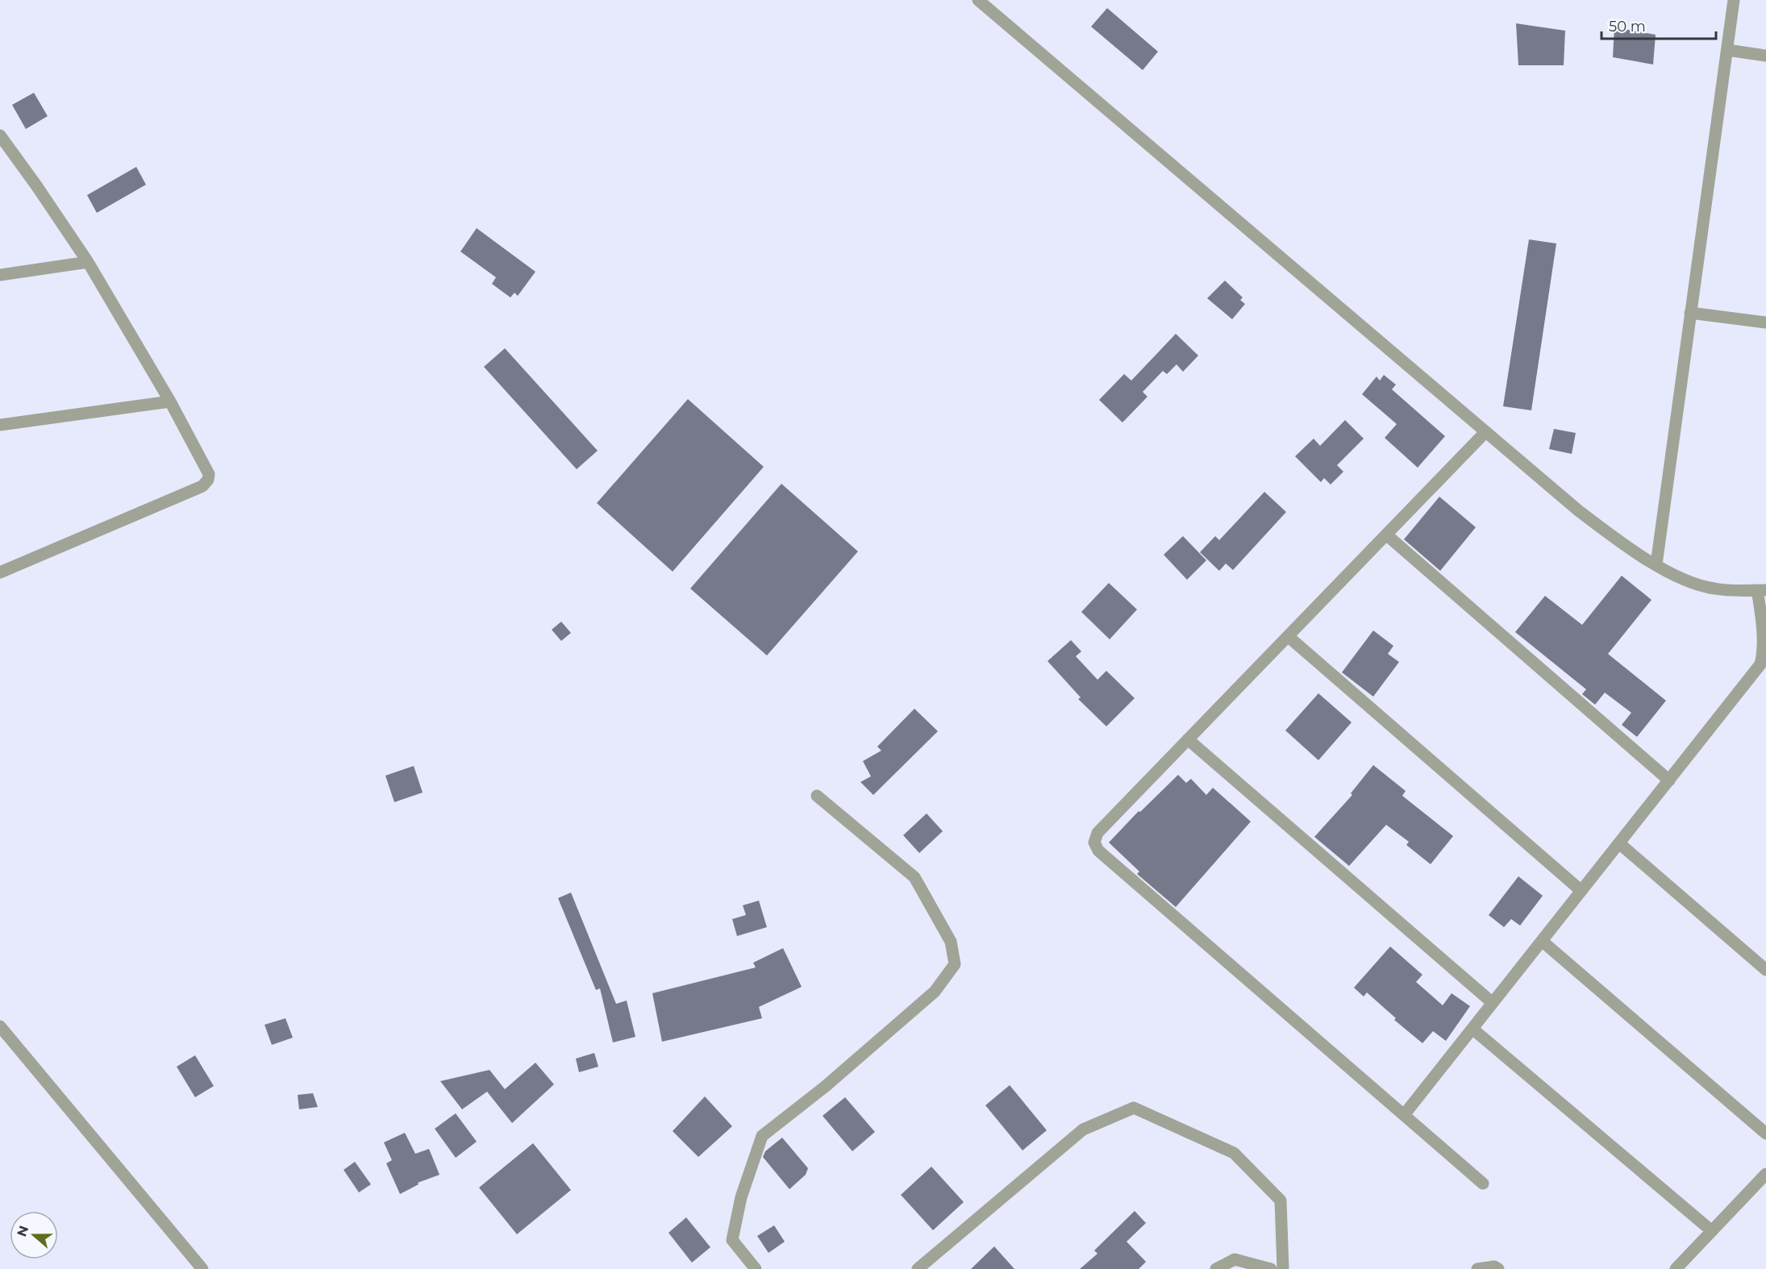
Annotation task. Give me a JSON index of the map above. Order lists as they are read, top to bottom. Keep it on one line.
{"scale_bar":"50 m","north":"left"}
